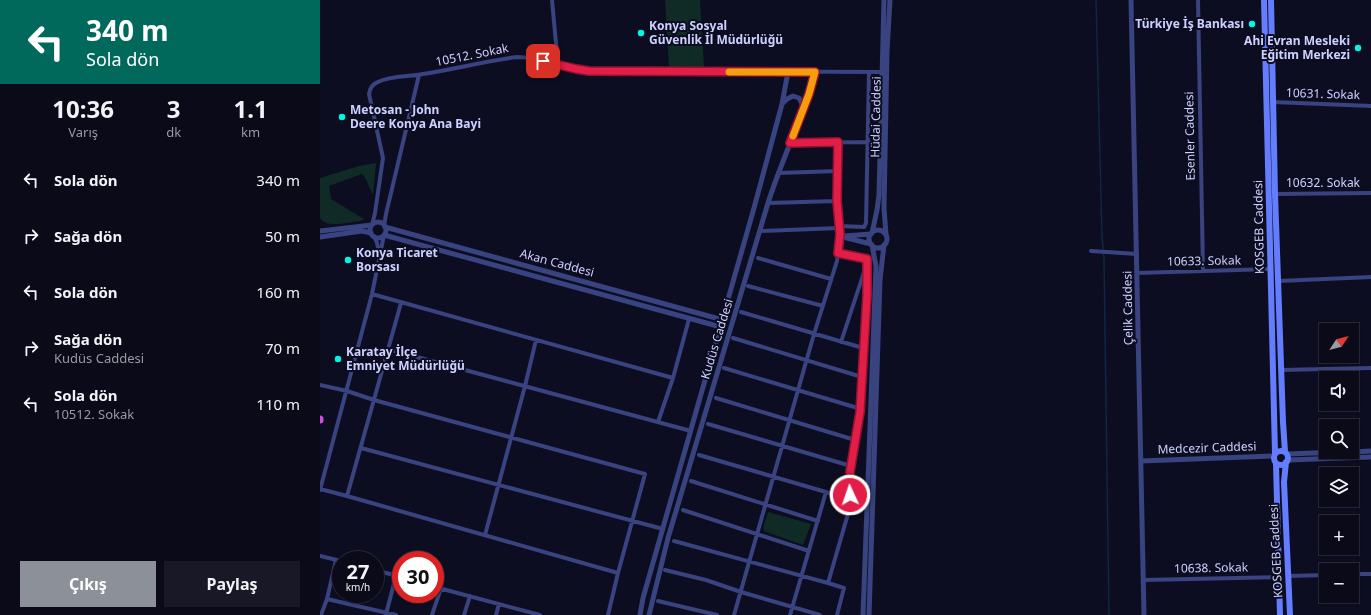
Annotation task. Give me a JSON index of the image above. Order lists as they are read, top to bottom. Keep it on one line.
{"streets":{"main road":["KOSGEB Caddesi"],"street":["10512. Sokak","10631. Sokak","Hüdai Caddesi","Esenler Caddesi","10632. Sokak","10633. Sokak","Akan Caddesi","Çelik Caddesi","Kudüs Caddesi","Medcezir Caddesi","10638. Sokak"]},"crossings":[["10512. Sokak","Hüdai Caddesi"],["10512. Sokak","Akan Caddesi"],["10512. Sokak","Kudüs Caddesi"],["10631. Sokak","KOSGEB Caddesi"],["Esenler Caddesi","10633. Sokak"],["10632. Sokak","KOSGEB Caddesi"],["KOSGEB Caddesi","10633. Sokak"],["KOSGEB Caddesi","Medcezir Caddesi"],["KOSGEB Caddesi","10638. Sokak"],["10633. Sokak","Çelik Caddesi"],["Akan Caddesi","Kudüs Caddesi"],["Çelik Caddesi","Medcezir Caddesi"],["Çelik Caddesi","10638. Sokak"]],"places":["Türkiye İş Bankası","Konya Sosyal Güvenlik İl Müdürlüğü","Ahi Evran Mesleki Eğitim Merkezi","Metosan - John Deere Konya Ana Bayi","Konya Ticaret Borsası","Karatay İlçe Emniyet Müdürlüğü"],"north":"top right","page":{"turn":["340 m","Sola dön"],"eta":["10:36","Varış","3","dk","1.1","km"],"list":[{"name":"Sola dön","value":"340 m"},{"name":"Sağa dön","value":"50 m"},{"name":"Sola dön","value":"160 m"},{"name":"Sağa dön","note":"Kudüs Caddesi","value":"70 m"},{"name":"Sola dön","note":"10512. Sokak","value":"110 m"}],"map_buttons":["+","−"],"speed":"27 km/h","limit":"30","buttons":["Çıkış","Paylaş"]}}
